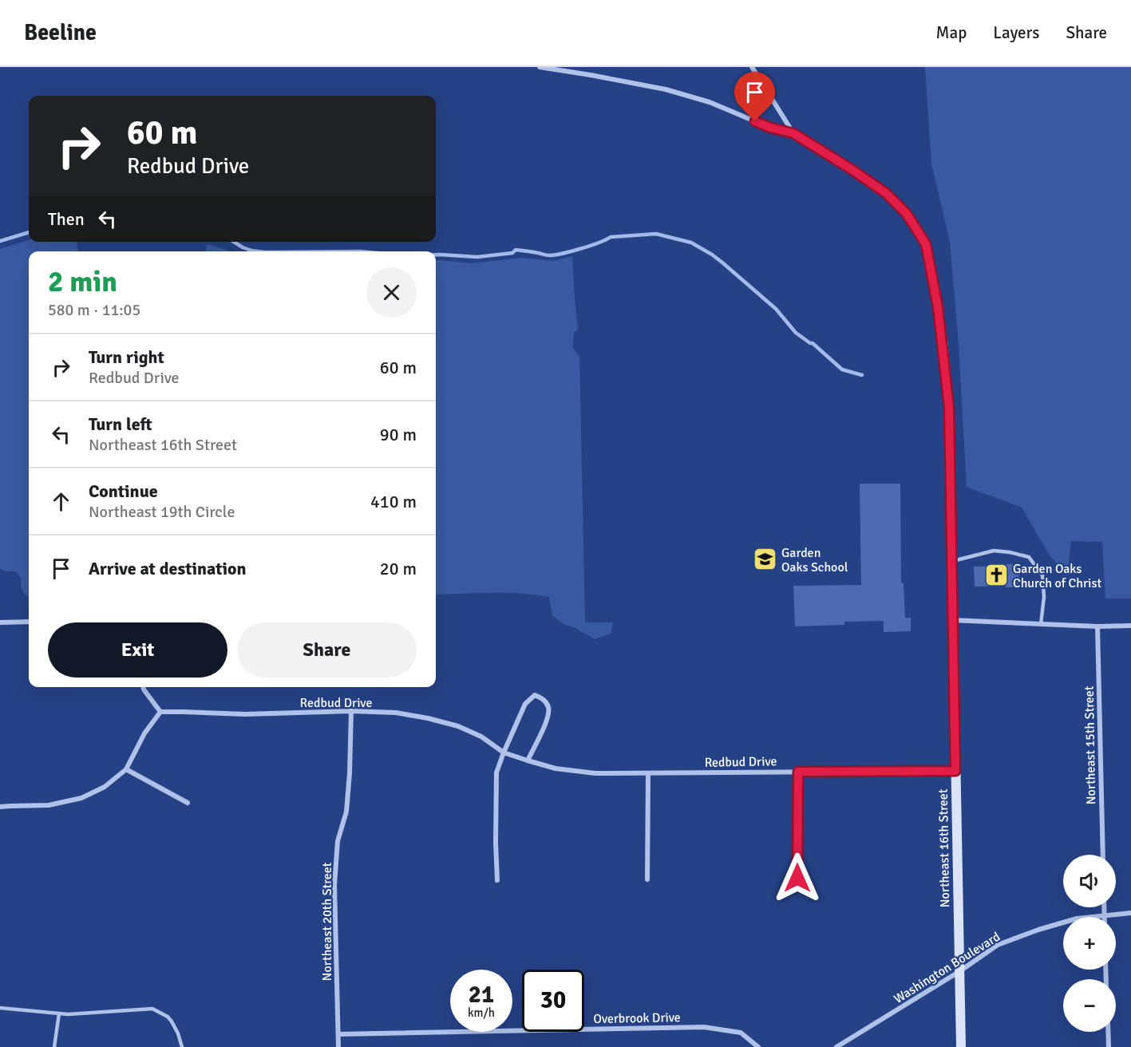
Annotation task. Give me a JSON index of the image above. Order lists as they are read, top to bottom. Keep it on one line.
{"streets":{"street":["Redbud Drive","Northeast 15th Street","Northeast 16th Street","Northeast 20th Street","Washington Boulevard","Overbrook Drive"]},"crossings":[["Redbud Drive","Northeast 16th Street"],["Redbud Drive","Northeast 20th Street"],["Northeast 16th Street","Washington Boulevard"],["Northeast 20th Street","Overbrook Drive"]],"places":{"school or university":["Garden Oaks School"],"church":["Garden Oaks Church of Christ"]},"page":{"header":"Beeline","nav":["Map","Layers","Share"],"turn":["60 m","Redbud Drive"],"then":"Then","heading":["2 min","580 m · 11:05"],"list":[{"name":"Turn right","note":"Redbud Drive","value":"60 m"},{"name":"Turn left","note":"Northeast 16th Street","value":"90 m"},{"name":"Continue","note":"Northeast 19th Circle","value":"410 m"},{"name":"Arrive at destination","value":"20 m"}],"buttons":["Exit","Share"],"map_buttons":["+","−"],"speed":"21 km/h","limit":"30"}}
